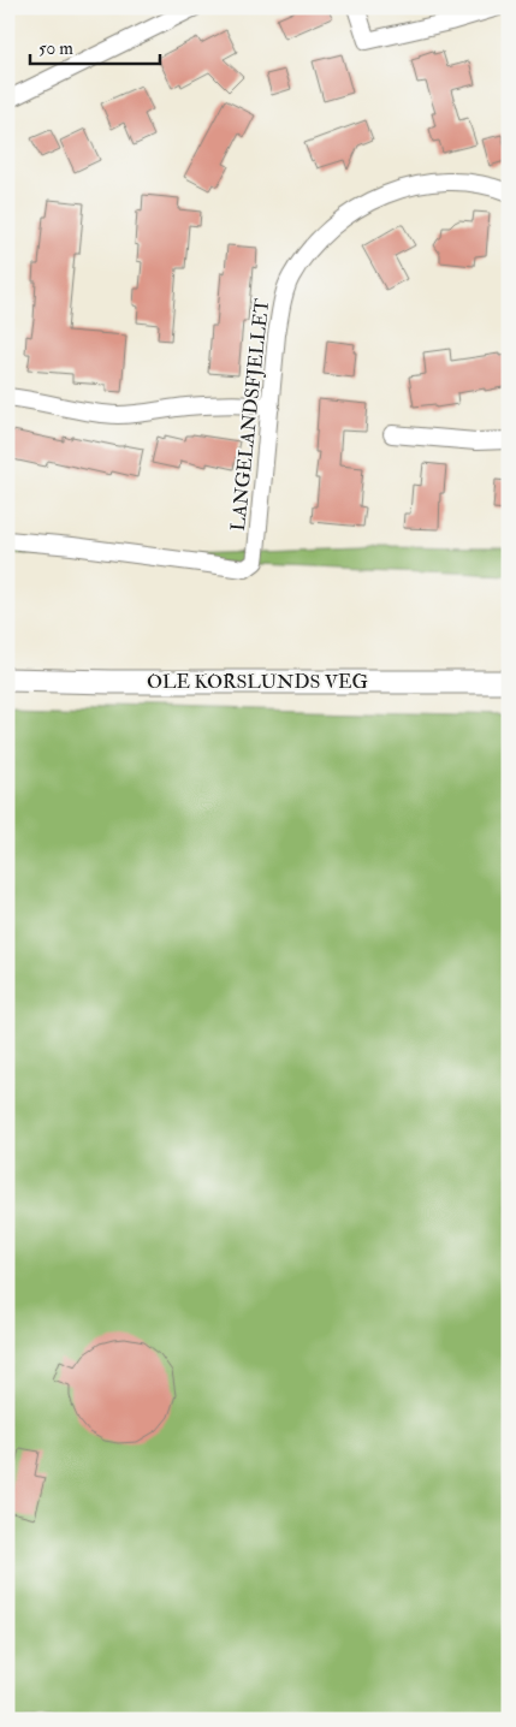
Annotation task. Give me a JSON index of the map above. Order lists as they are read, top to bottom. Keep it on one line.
{"streets":{"street":["LANGELANDSFJELLET","OLE KORSLUNDS VEG"]},"scale_bar":"50 m"}
